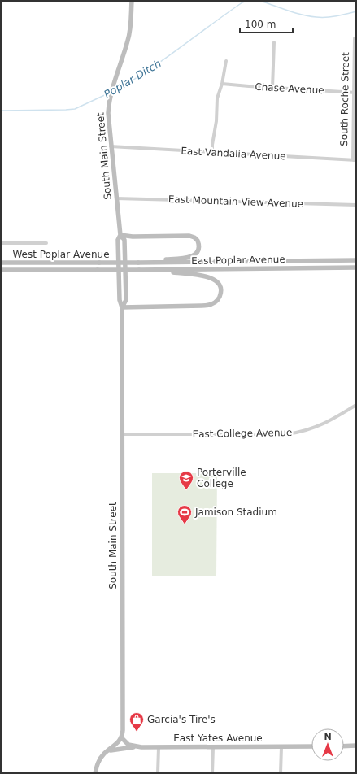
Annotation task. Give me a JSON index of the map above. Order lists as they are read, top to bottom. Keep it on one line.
{"streets":{"main road":["South Main Street","West Poplar Avenue","East Poplar Avenue","East Yates Avenue"],"street":["Chase Avenue","South Roche Street","East Vandalia Avenue","East Mountain View Avenue","East College Avenue"]},"crossings":[["Chase Avenue","South Roche Street"],["South Roche Street","East Vandalia Avenue"],["East Vandalia Avenue","South Main Street"],["South Main Street","East Mountain View Avenue"],["South Main Street","East College Avenue"],["South Main Street","East Yates Avenue"],["West Poplar Avenue","East Poplar Avenue"]],"water":["Poplar Ditch"],"places":{"school or university":["Porterville College"],"sports":["Jamison Stadium"],"shop":["Garcia's Tire's"]},"scale_bar":"100 m","north":"top"}
